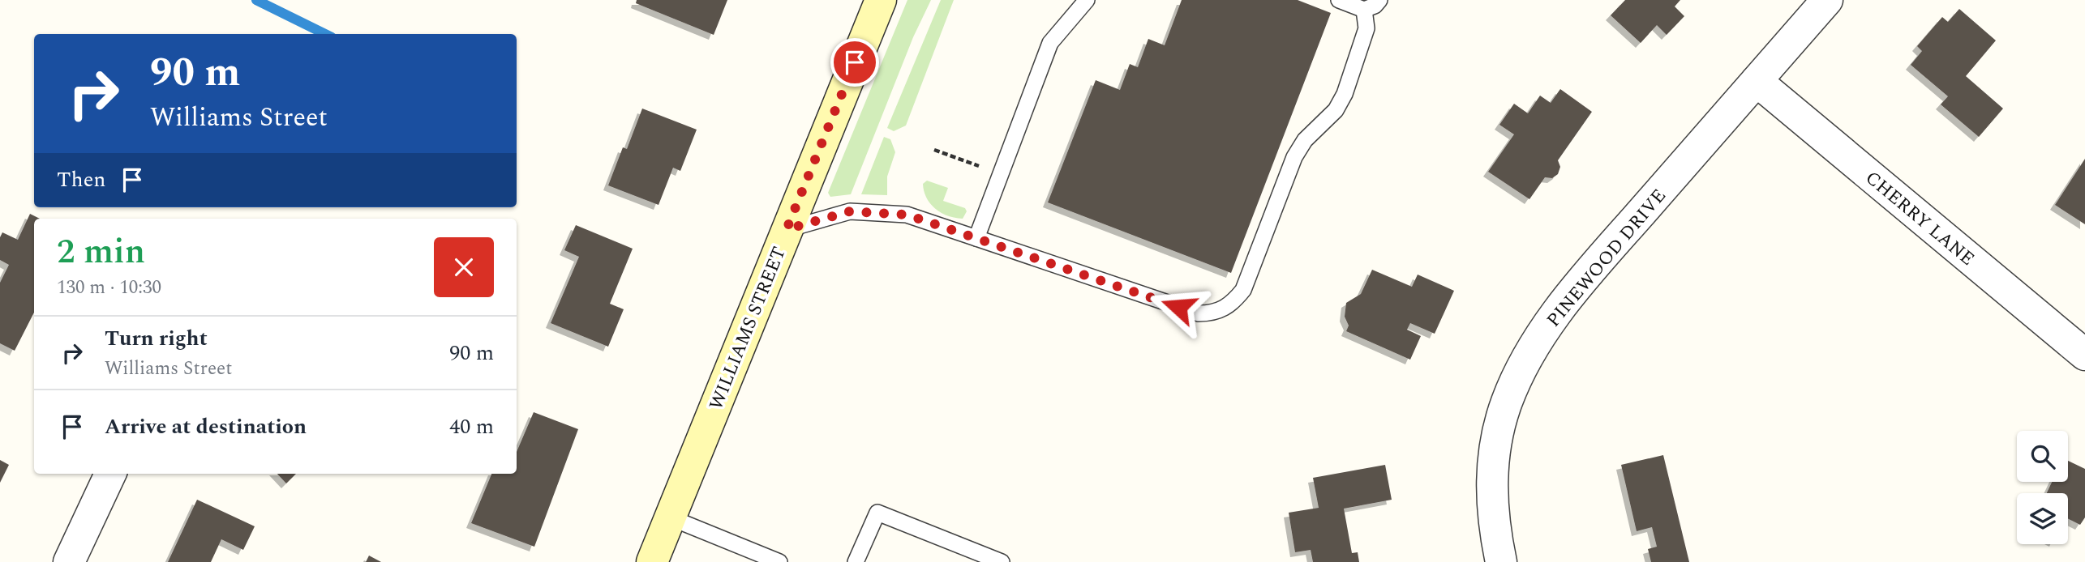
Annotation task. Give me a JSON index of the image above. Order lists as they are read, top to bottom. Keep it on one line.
{"streets":{"main road":["WILLIAMS STREET"],"street":["CHERRY LANE","PINEWOOD DRIVE"]},"crossings":[["CHERRY LANE","PINEWOOD DRIVE"]],"page":{"turn":["90 m","Williams Street"],"then":"Then","heading":["2 min","130 m · 10:30"],"list":[{"name":"Turn right","note":"Williams Street","value":"90 m"},{"name":"Arrive at destination","value":"40 m"}]}}
